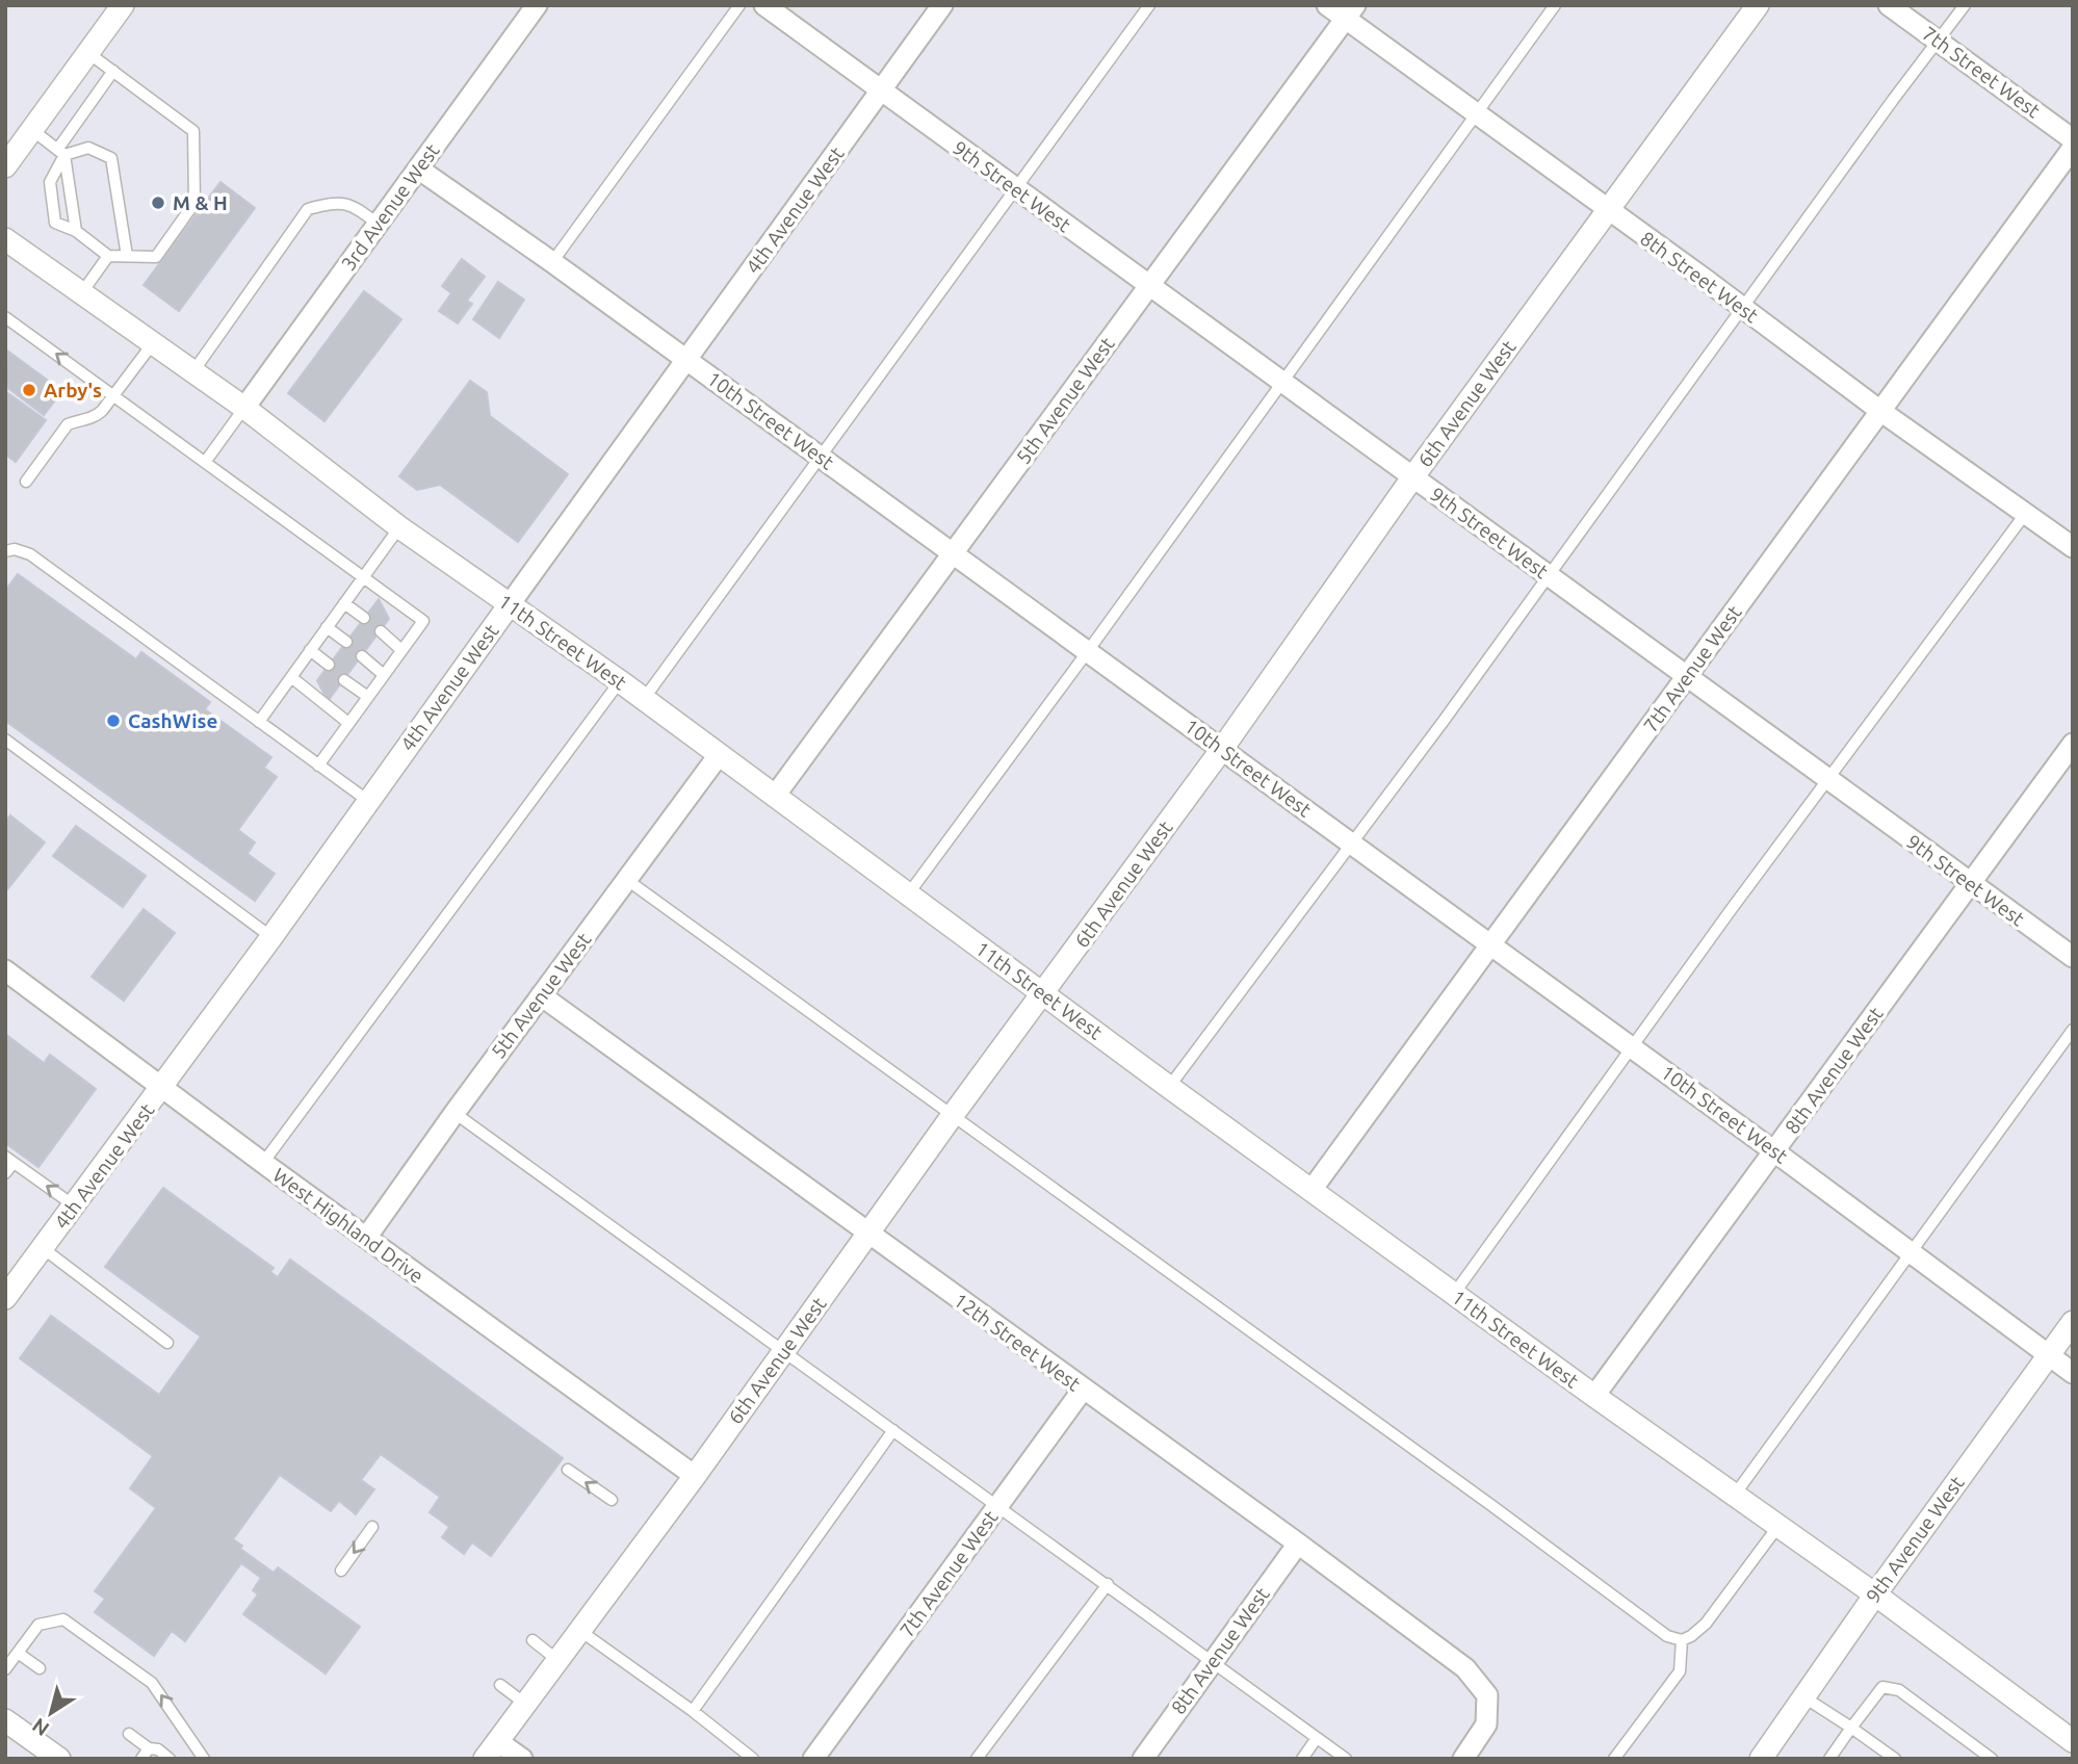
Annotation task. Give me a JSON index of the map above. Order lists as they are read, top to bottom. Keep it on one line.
{"streets":{"street":["7th Street West","9th Street West","3rd Avenue West","4th Avenue West","8th Street West","5th Avenue West","6th Avenue West","10th Street West","11th Street West","7th Avenue West","8th Avenue West","West Highland Drive","12th Street West","9th Avenue West"]},"crossings":[["9th Street West","4th Avenue West"],["9th Street West","5th Avenue West"],["9th Street West","6th Avenue West"],["9th Street West","7th Avenue West"],["9th Street West","8th Avenue West"],["3rd Avenue West","10th Street West"],["3rd Avenue West","11th Street West"],["4th Avenue West","10th Street West"],["4th Avenue West","11th Street West"],["4th Avenue West","West Highland Drive"],["8th Street West","5th Avenue West"],["8th Street West","6th Avenue West"],["8th Street West","7th Avenue West"],["5th Avenue West","10th Street West"],["5th Avenue West","11th Street West"],["5th Avenue West","West Highland Drive"],["5th Avenue West","12th Street West"],["6th Avenue West","10th Street West"],["6th Avenue West","11th Street West"],["6th Avenue West","West Highland Drive"],["6th Avenue West","12th Street West"],["10th Street West","7th Avenue West"],["10th Street West","8th Avenue West"],["10th Street West","9th Avenue West"],["11th Street West","7th Avenue West"],["11th Street West","8th Avenue West"],["11th Street West","9th Avenue West"],["7th Avenue West","12th Street West"],["8th Avenue West","12th Street West"]],"places":["M & H","Arby's","CashWise"],"north":"bottom left"}
